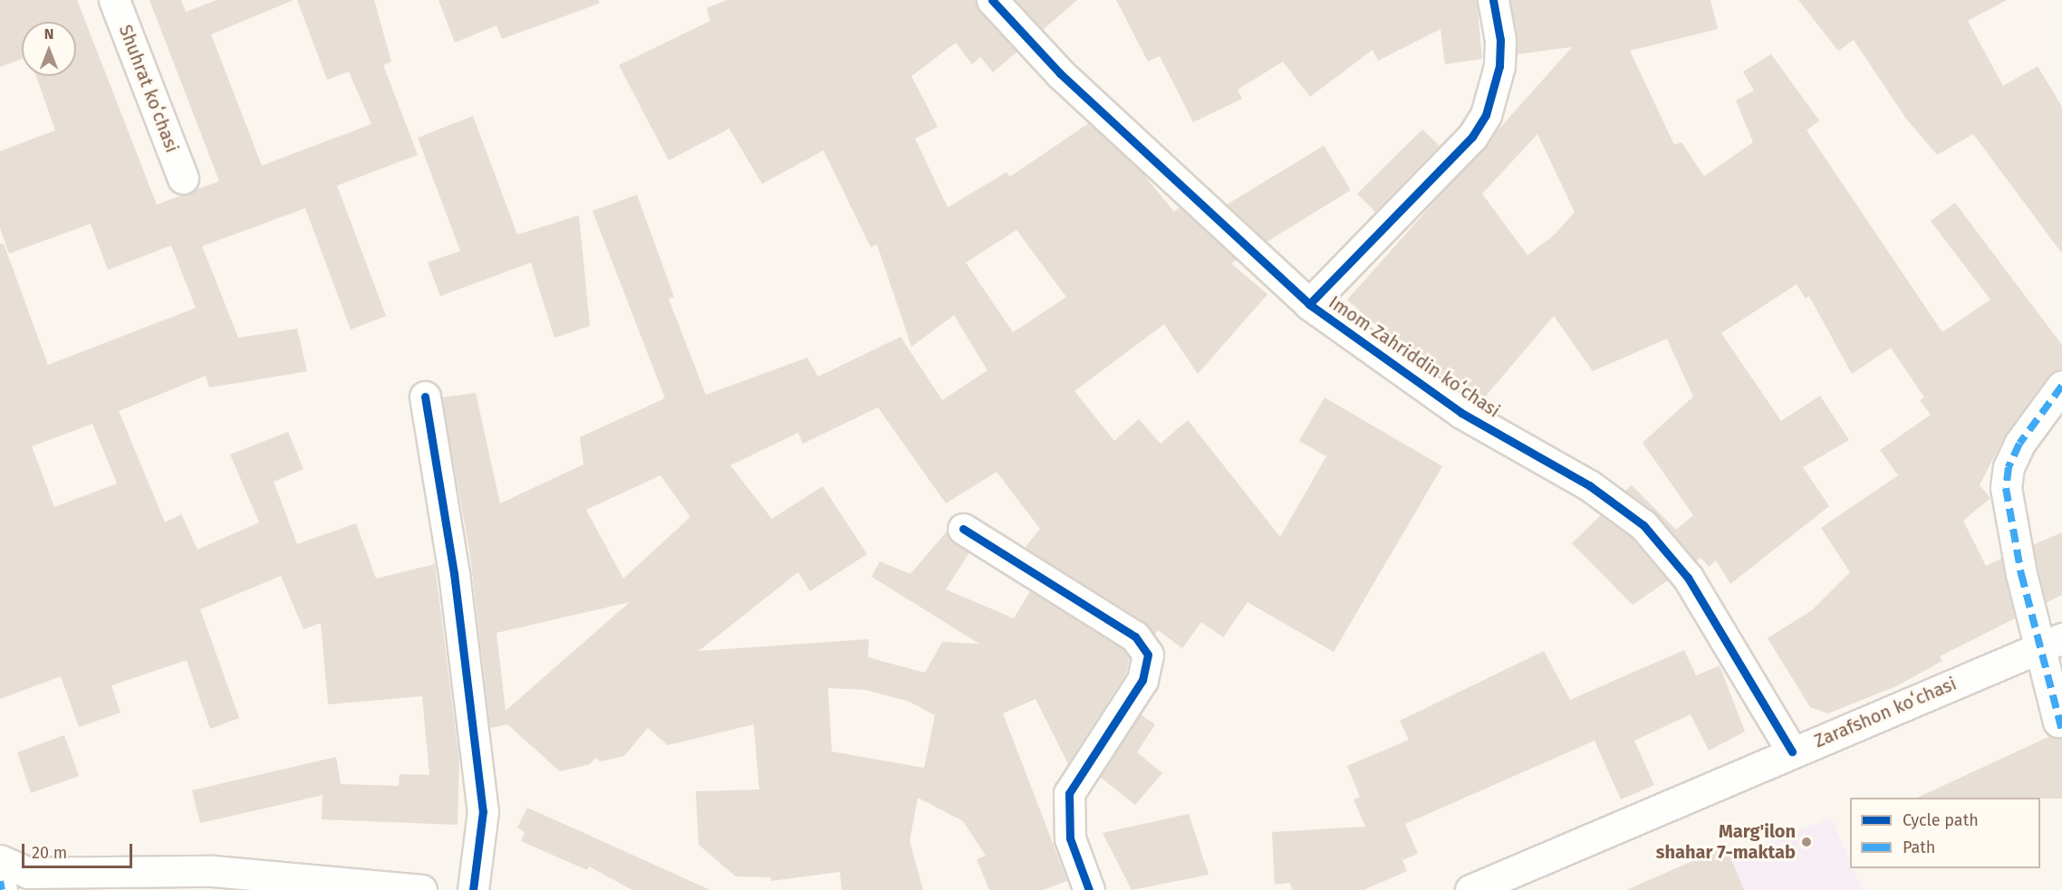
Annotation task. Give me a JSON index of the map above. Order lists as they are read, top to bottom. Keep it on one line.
{"streets":{"street":["Shuhrat koʻchasi","Imom Zahriddin koʻchasi","Zarafshon koʻchasi"]},"crossings":[["Imom Zahriddin koʻchasi","Zarafshon koʻchasi"]],"places":["Marg'ilon shahar 7-maktab"],"legend":["Cycle path","Path"],"scale_bar":"20 m","north":"top"}
